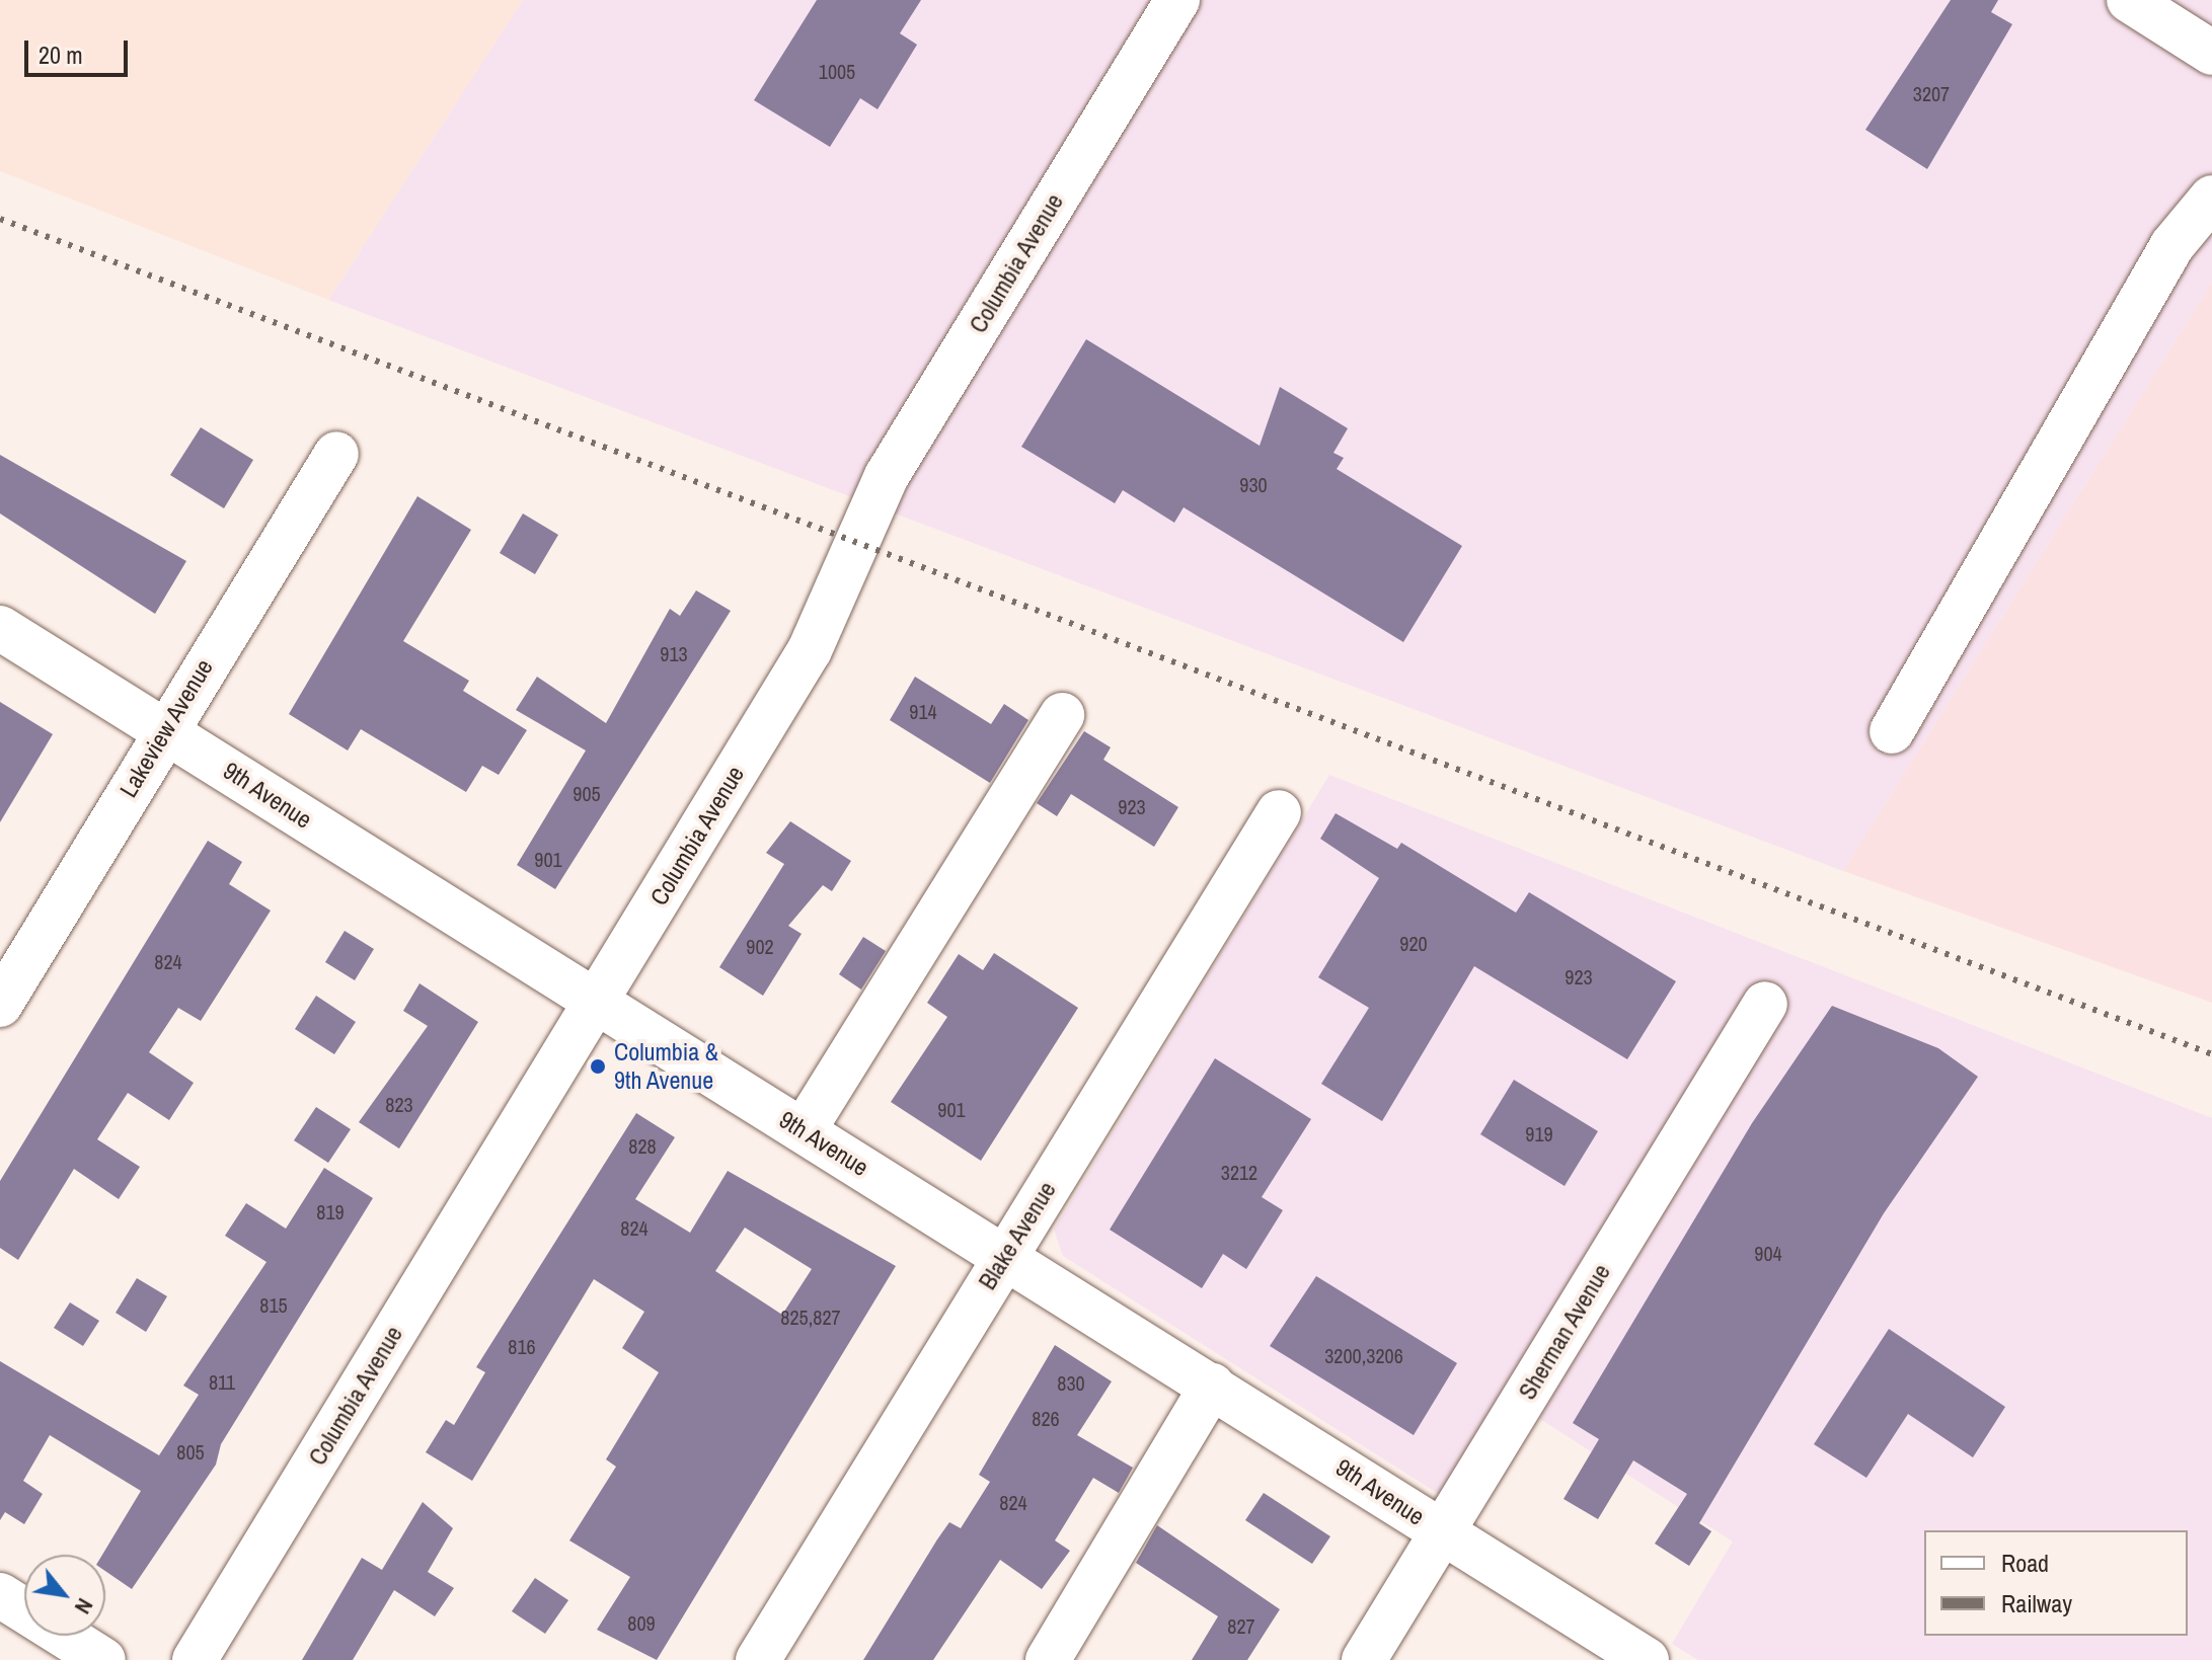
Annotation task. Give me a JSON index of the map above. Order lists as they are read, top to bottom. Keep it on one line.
{"streets":{"street":["Columbia Avenue","Lakeview Avenue","9th Avenue","Blake Avenue","Sherman Avenue"]},"crossings":[["Columbia Avenue","9th Avenue"],["Lakeview Avenue","9th Avenue"],["9th Avenue","Blake Avenue"],["9th Avenue","Sherman Avenue"]],"places":["Columbia & 9th Avenue"],"house_numbers":["1005","3207","930","913","914","905","923","901","920","902","824","923","823","901","919","828","3212","819","824","904","815","825,827","816","3200,3206","811","830","826","805","824","809","827"],"legend":["Road","Railway"],"scale_bar":"20 m","north":"bottom right"}
